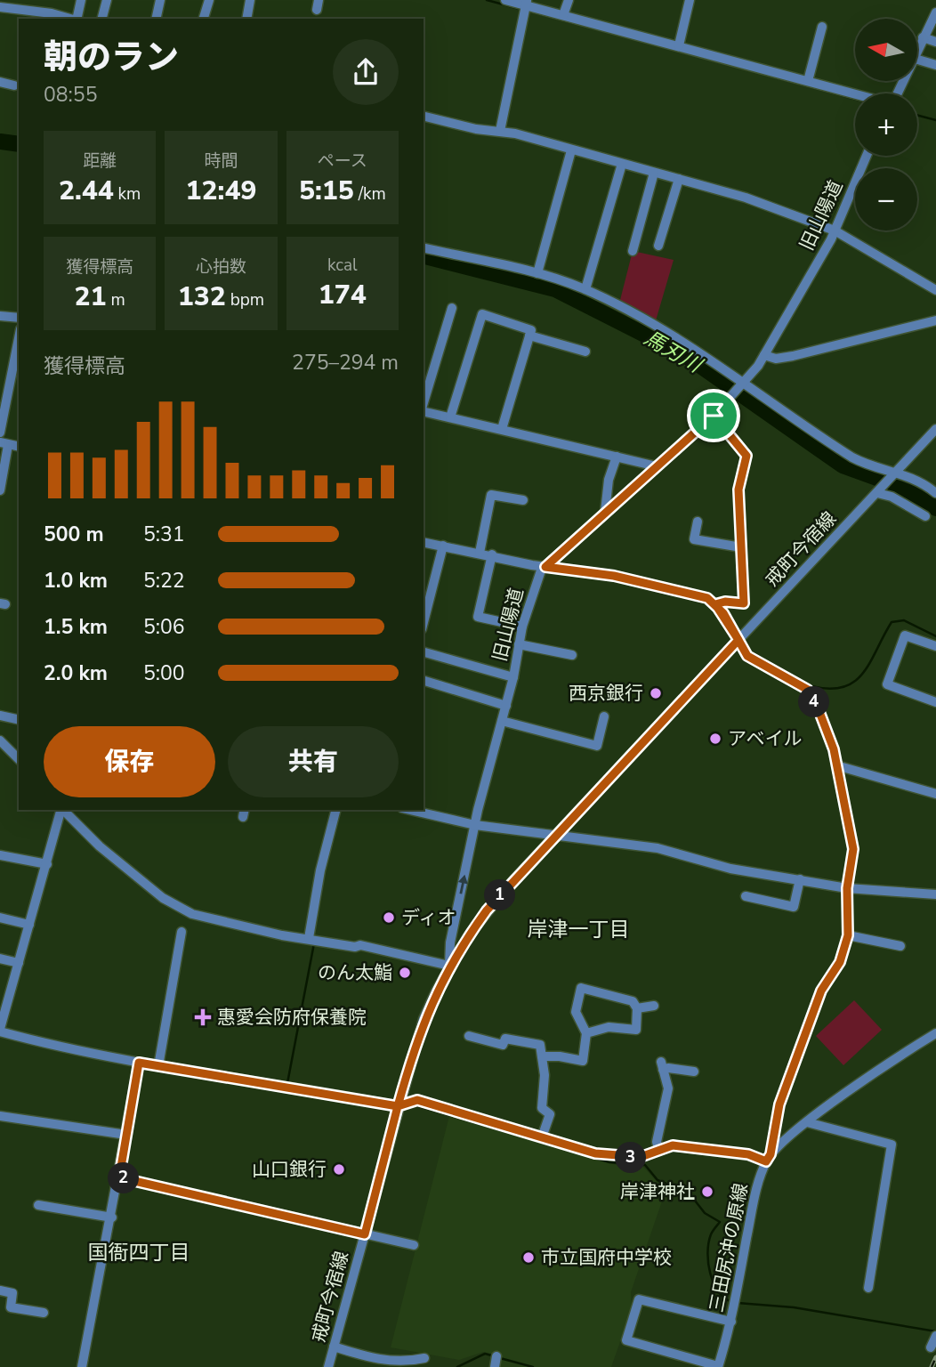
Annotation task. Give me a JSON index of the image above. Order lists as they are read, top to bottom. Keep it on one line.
{"streets":{"street":["旧山陽道","戒町今宿線","三田尻沖の原線"]},"crossings":[["旧山陽道","戒町今宿線"],["戒町今宿線","三田尻沖の原線"]],"districts":["岸津一丁目","国衙四丁目"],"water":["馬刃川"],"places":{"other":["西京銀行","アベイル","ディオ","のん太鮨","山口銀行","岸津神社","市立国府中学校"],"health":["惠愛会防府保養院"]},"north":"left","page":{"map_buttons":["+","−"],"heading":["朝のラン","08:55"],"stats":[["距離","2.44 km"],["時間","12:49"],["ペース","5:15 /km"],["獲得標高","21 m"],["心拍数","132 bpm"],["kcal","174"]],"chart":["獲得標高","275–294 m"],"list":[{"name":"500 m","note":"5:31"},{"name":"1.0 km","note":"5:22"},{"name":"1.5 km","note":"5:06"},{"name":"2.0 km","note":"5:00"}],"pins":["4","1","3","2"],"buttons":["保存","共有"]}}
